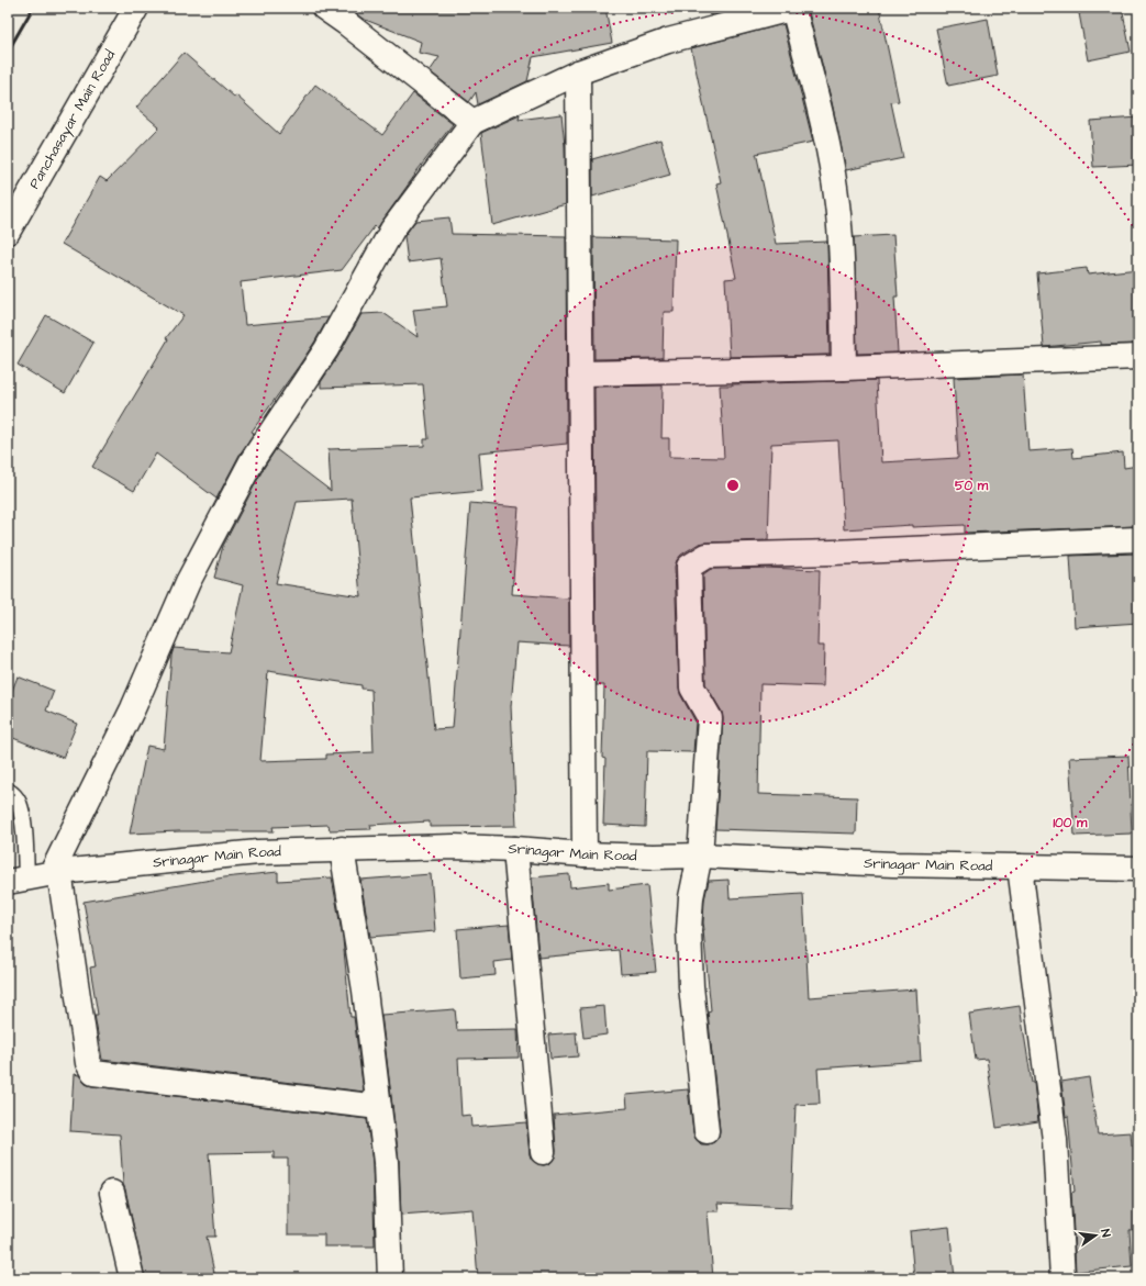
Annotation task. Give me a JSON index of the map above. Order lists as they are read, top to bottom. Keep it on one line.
{"streets":{"street":["Panchasayar Main Road","Srinagar Main Road"]},"north":"right","rings":["50 m","100 m"]}
